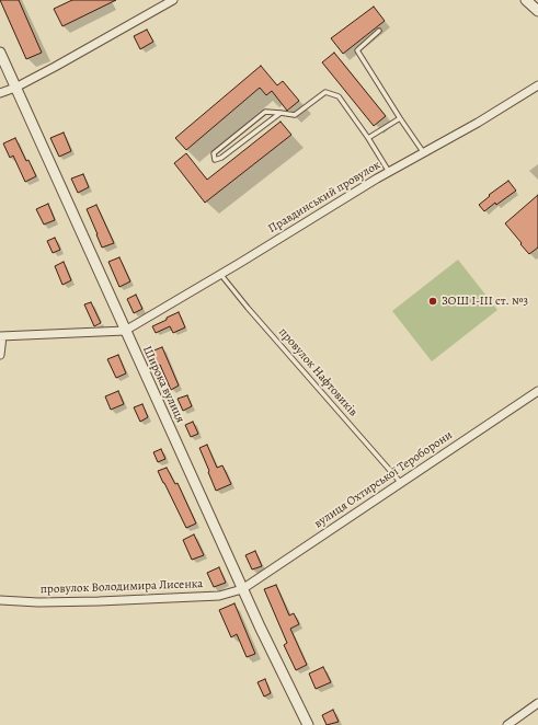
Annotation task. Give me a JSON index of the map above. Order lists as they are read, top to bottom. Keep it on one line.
{"streets":{"street":["Правдинський провулок","Широка вулиця","вулиця Охтирської Тероборони","провулок Володимира Лисенка"],"lane":["провулок Нафтовиків"]},"crossings":[["Правдинський провулок","провулок Нафтовиків"],["Правдинський провулок","Широка вулиця"],["провулок Нафтовиків","вулиця Охтирської Тероборони"],["Широка вулиця","вулиця Охтирської Тероборони"],["Широка вулиця","провулок Володимира Лисенка"],["вулиця Охтирської Тероборони","провулок Володимира Лисенка"]],"places":["ЗОШ І-ІІІ ст. №3"]}
